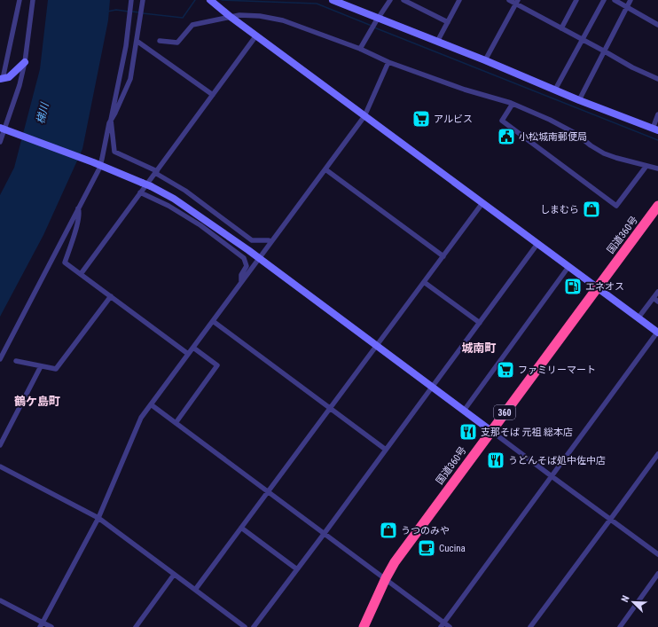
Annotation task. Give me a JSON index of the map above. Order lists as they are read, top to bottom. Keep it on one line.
{"streets":{"highway":["国道360号","360"]},"districts":["城南町","鶴ケ島町"],"water":["梯川"],"places":{"supermarket":["アルビス","ファミリーマート"],"public building":["小松城南郵便局"],"shop":["しまむら","うつのみや"],"fuel station":["エネオス"],"restaurant":["支那そば 元祖 総本店","うどんそば処中佐中店"],"cafe":["Cucina"]},"north":"top left"}
